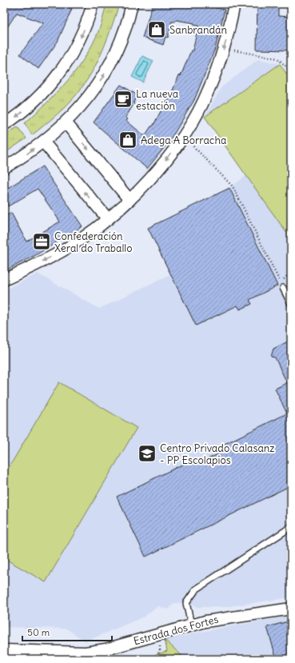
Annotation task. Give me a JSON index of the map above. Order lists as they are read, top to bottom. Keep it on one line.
{"streets":{"street":["Estrada dos Fortes"]},"places":{"shop":["Sanbrandán","Adega A Borracha"],"cafe":["La nueva estación"],"office":["Confederación Xeral do Traballo"],"school or university":["Centro Privado Calasanz - PP Escolapios"]},"scale_bar":"50 m"}
